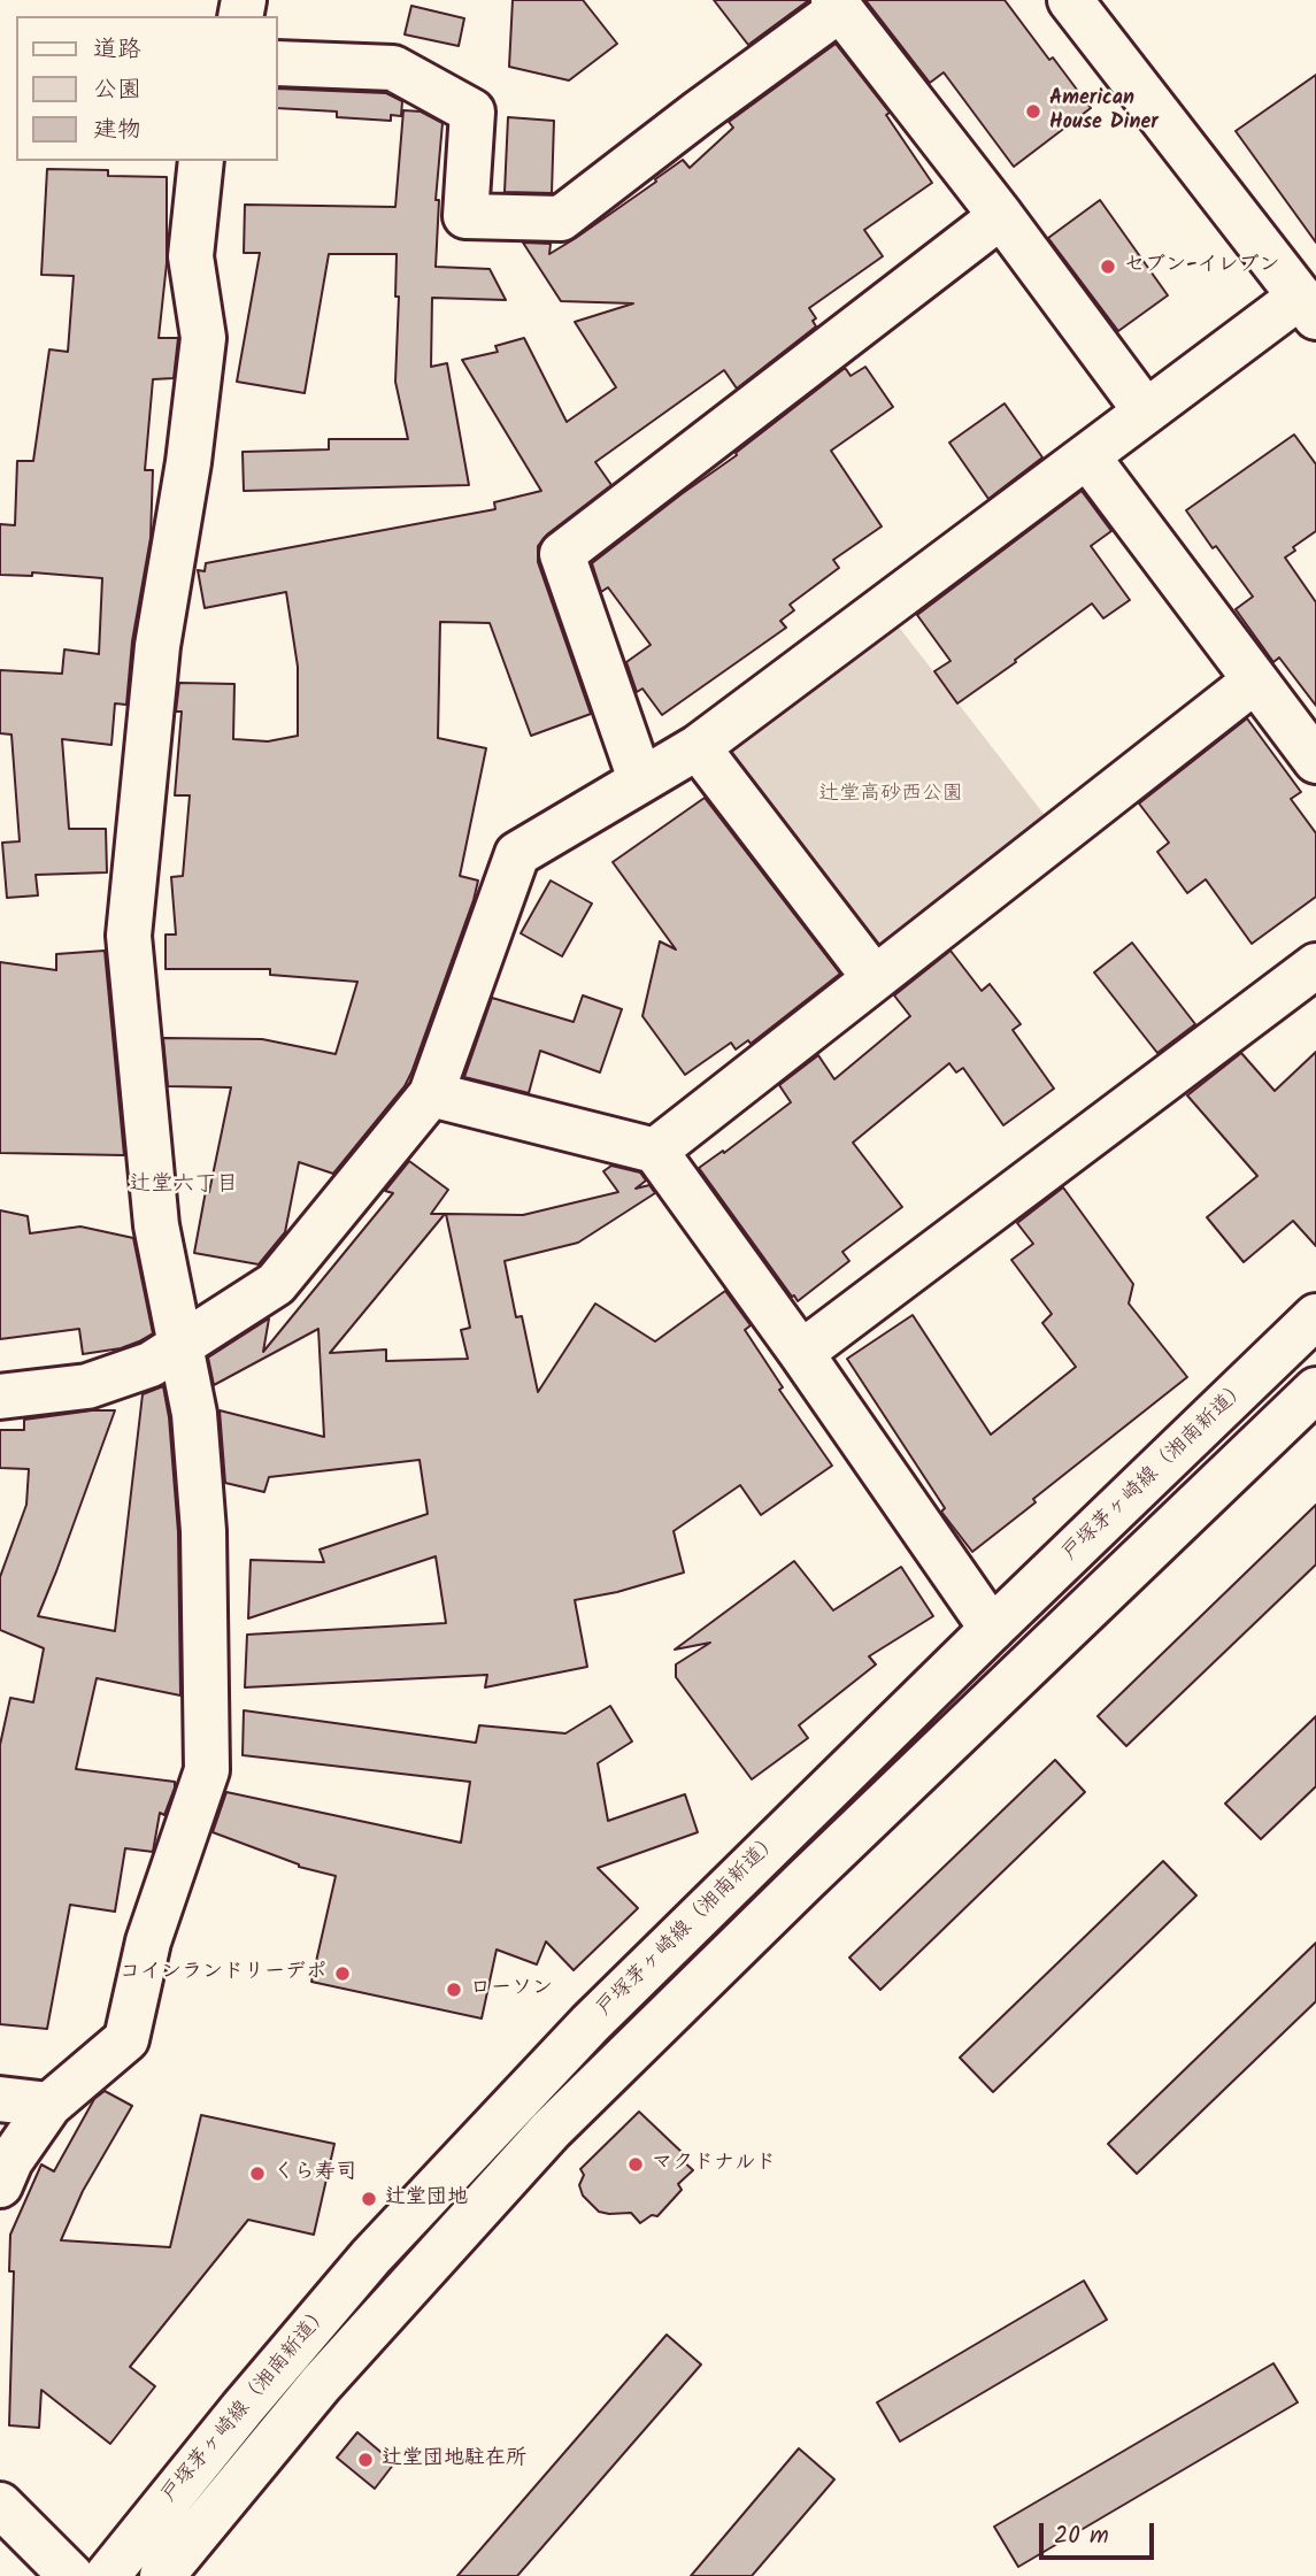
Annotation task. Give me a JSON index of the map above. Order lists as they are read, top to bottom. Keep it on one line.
{"streets":{"street":["戸塚茅ヶ崎線（湘南新道）"]},"districts":["辻堂六丁目"],"parks":["辻堂高砂西公園"],"places":["American House Diner","セブン-イレブン","コインランドリーデポ","ローソン","マクドナルド","くら寿司","辻堂団地","辻堂団地駐在所"],"legend":["道路","公園","建物"],"scale_bar":"20 m"}
